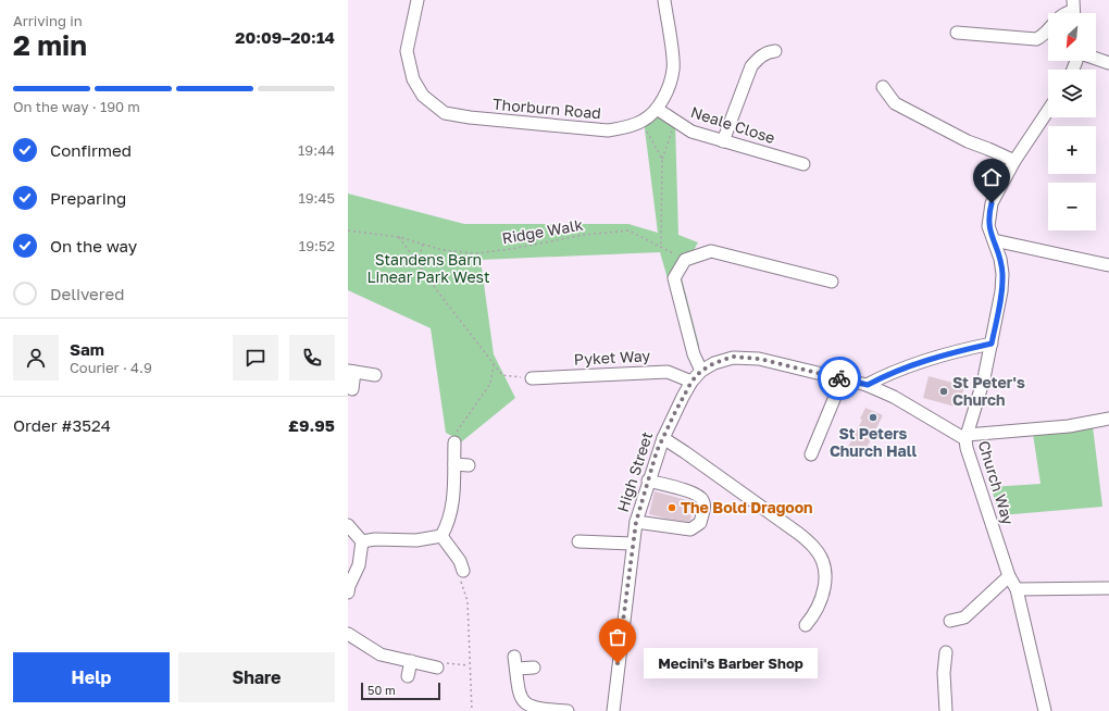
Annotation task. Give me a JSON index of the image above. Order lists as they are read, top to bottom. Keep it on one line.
{"streets":{"street":["Thorburn Road","Neale Close","Pyket Way","High Street","Church Way"],"path":["Ridge Walk"]},"crossings":[["Thorburn Road","Neale Close"],["Pyket Way","High Street"],["High Street","Church Way"]],"parks":["Standens Barn Linear Park West"],"places":["St Peter's Church","St Peters Church Hall","The Bold Dragoon","Mecini's Barber Shop"],"scale_bar":"50 m","north":"bottom left","page":{"heading":["2 min","Arriving in","20:09–20:14"],"panel":["Sam","Courier · 4.9","Order #3524","£9.95"],"map_buttons":["+","−"],"bar":"On the way · 190 m","list":[["Confirmed","19:44"],["Preparing","19:45"],["On the way","19:52"],"Delivered"],"buttons":["Help","Share"],"bubble":"Mecini's Barber Shop","scale":"50 m"}}
